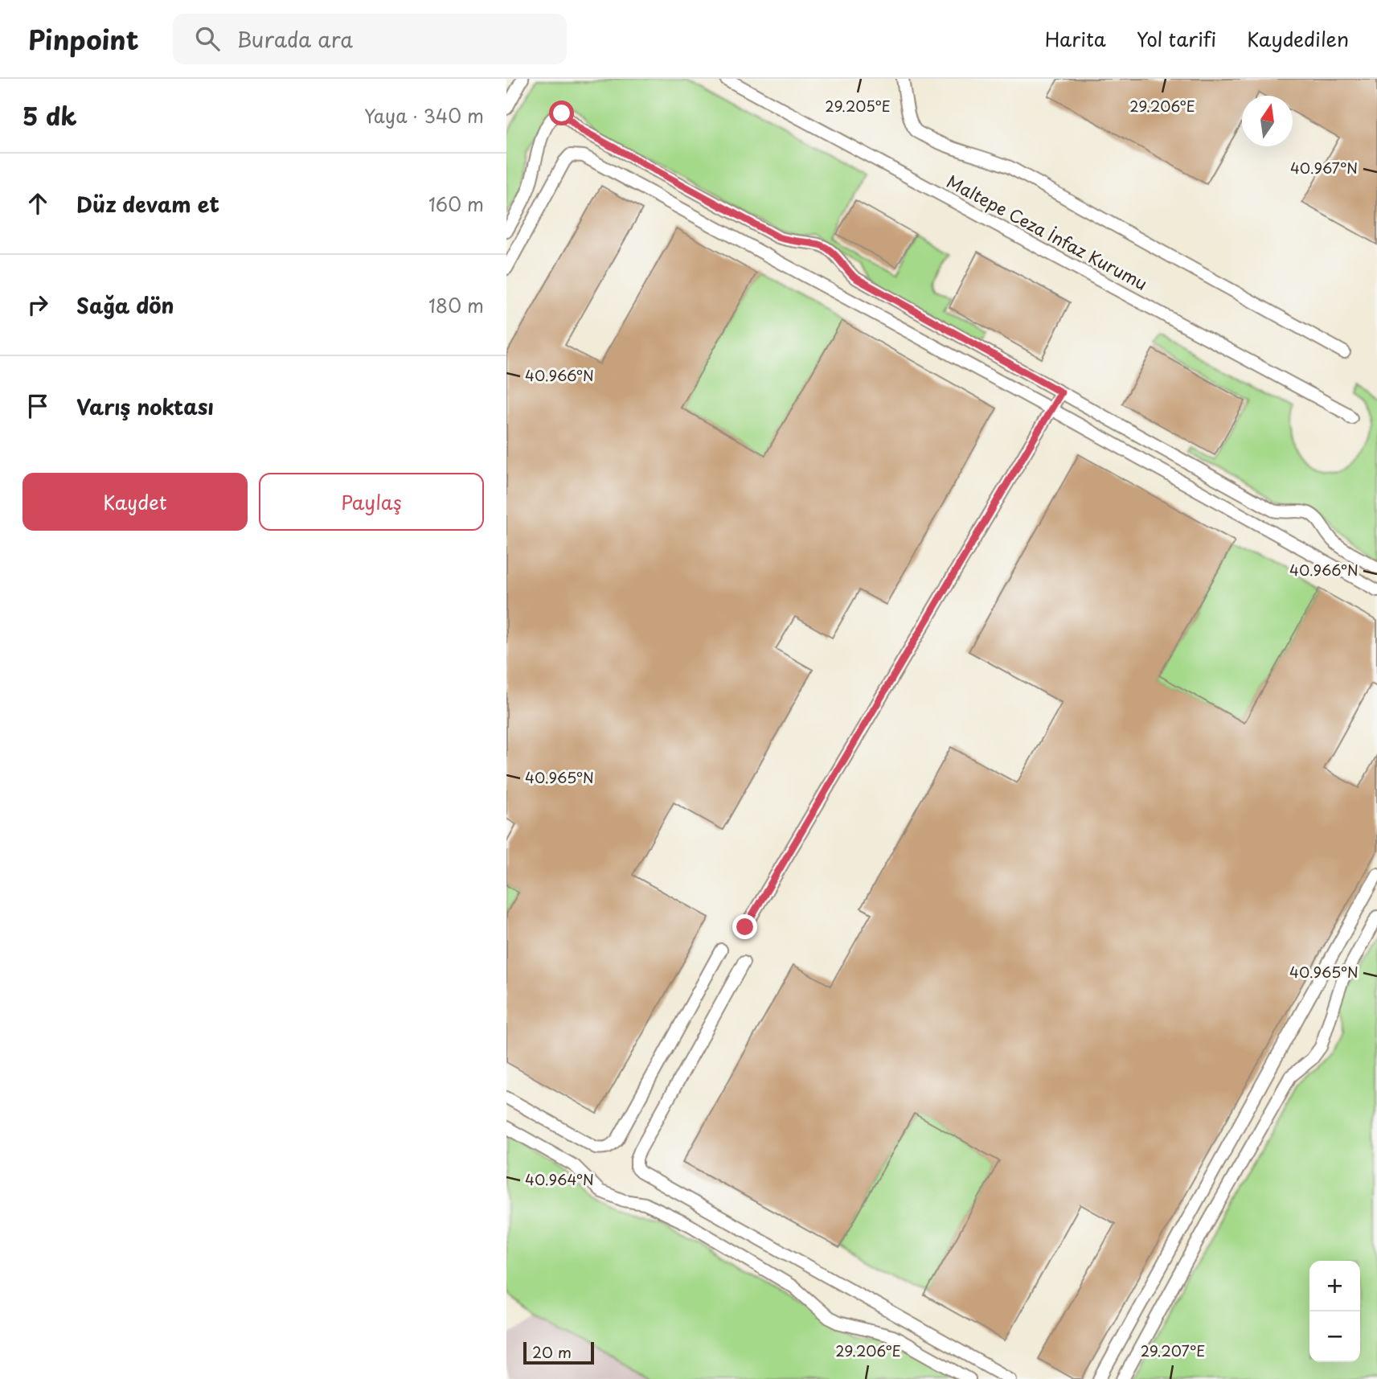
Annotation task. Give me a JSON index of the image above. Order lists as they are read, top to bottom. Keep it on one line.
{"streets":{"lane":["Maltepe Ceza İnfaz Kurumu"]},"scale_bar":"20 m","north":"top","page":{"header":"Pinpoint","search":"Burada ara","nav":["Harita","Yol tarifi","Kaydedilen"],"heading":["5 dk","Yaya · 340 m"],"list":[["Düz devam et","160 m"],["Sağa dön","180 m"],"Varış noktası"],"buttons":["Kaydet","Paylaş"],"map_buttons":["+","−"],"scale":"20 m"},"coordinates":["29.205°E","29.206°E","40.967°N","40.966°N","40.965°N","40.964°N","29.207°E"]}
